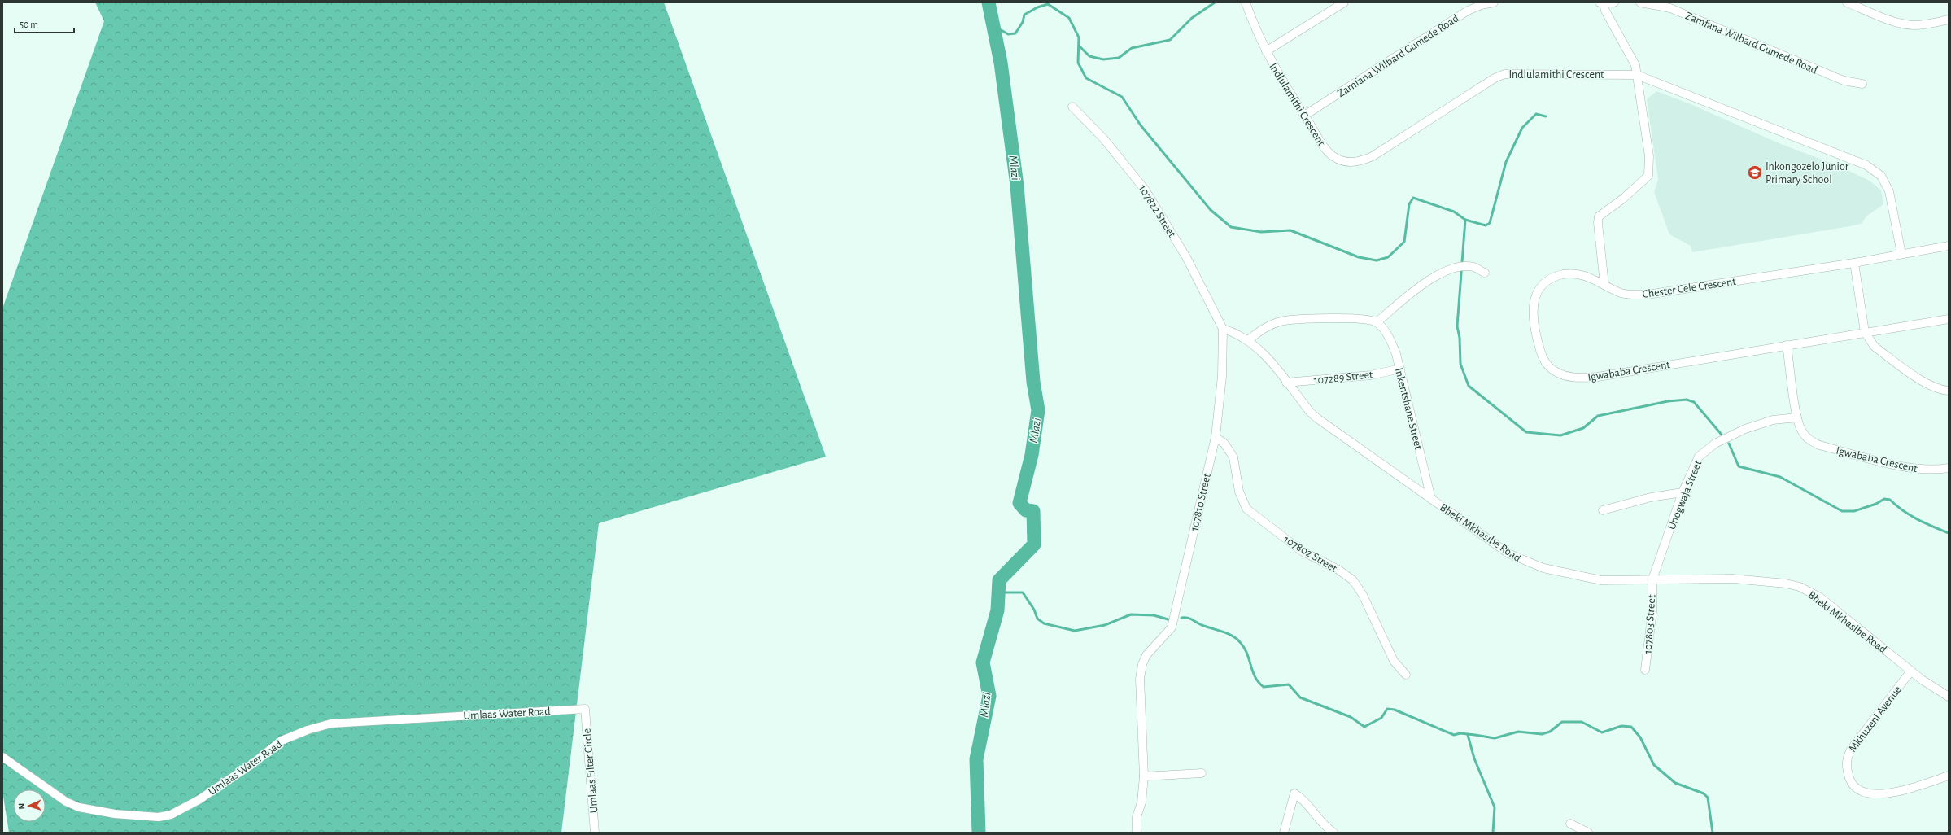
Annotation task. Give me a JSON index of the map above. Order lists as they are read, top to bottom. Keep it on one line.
{"streets":{"street":["Zamfana Wilbard Gumede Road","Indlulamithi Crescent","107822 Street","Chester Cele Crescent","Igwababa Crescent","107289 Street","Inkentshane Street","Unogwaja Street","107810 Street","Bheki Mkhasibe Road","107802 Street","107803 Street","Umlaas Water Road","Mkhuzeni Avenue","Umlaas Filter Circle"]},"crossings":[["Zamfana Wilbard Gumede Road","Indlulamithi Crescent"],["Indlulamithi Crescent","Chester Cele Crescent"],["107822 Street","107810 Street"],["107822 Street","Bheki Mkhasibe Road"],["Chester Cele Crescent","Igwababa Crescent"],["Igwababa Crescent","Unogwaja Street"],["107289 Street","Inkentshane Street"],["107289 Street","Bheki Mkhasibe Road"],["Inkentshane Street","Bheki Mkhasibe Road"],["Unogwaja Street","Bheki Mkhasibe Road"],["Unogwaja Street","107803 Street"],["107810 Street","Bheki Mkhasibe Road"],["107810 Street","107802 Street"],["Bheki Mkhasibe Road","107803 Street"],["Bheki Mkhasibe Road","Mkhuzeni Avenue"],["Umlaas Water Road","Umlaas Filter Circle"]],"water":["Mlazi"],"places":{"school or university":["Inkongozelo Junior Primary School"]},"scale_bar":"50 m","north":"left"}
